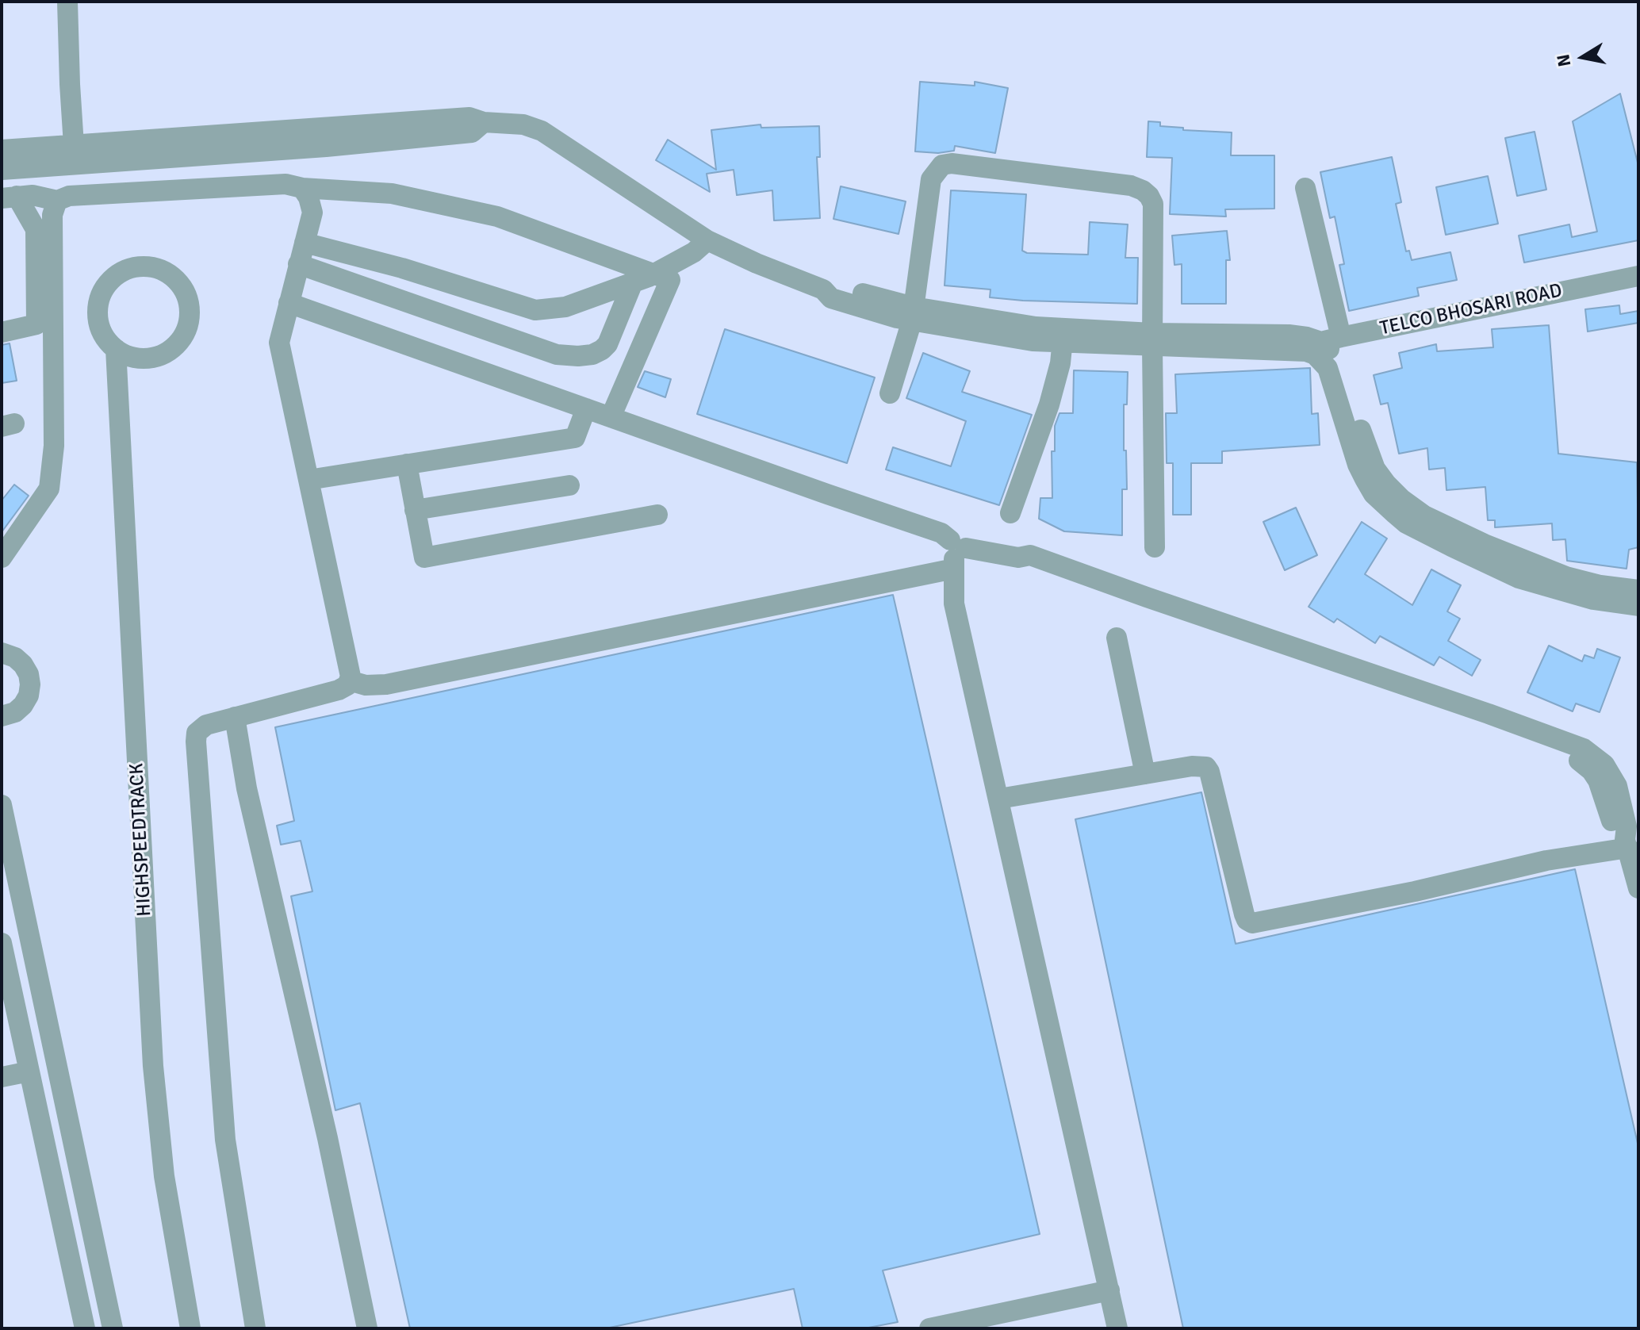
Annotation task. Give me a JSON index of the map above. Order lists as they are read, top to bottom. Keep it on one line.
{"streets":{"street":["TELCO BHOSARI ROAD","HIGHSPEEDTRACK"]},"north":"left"}
